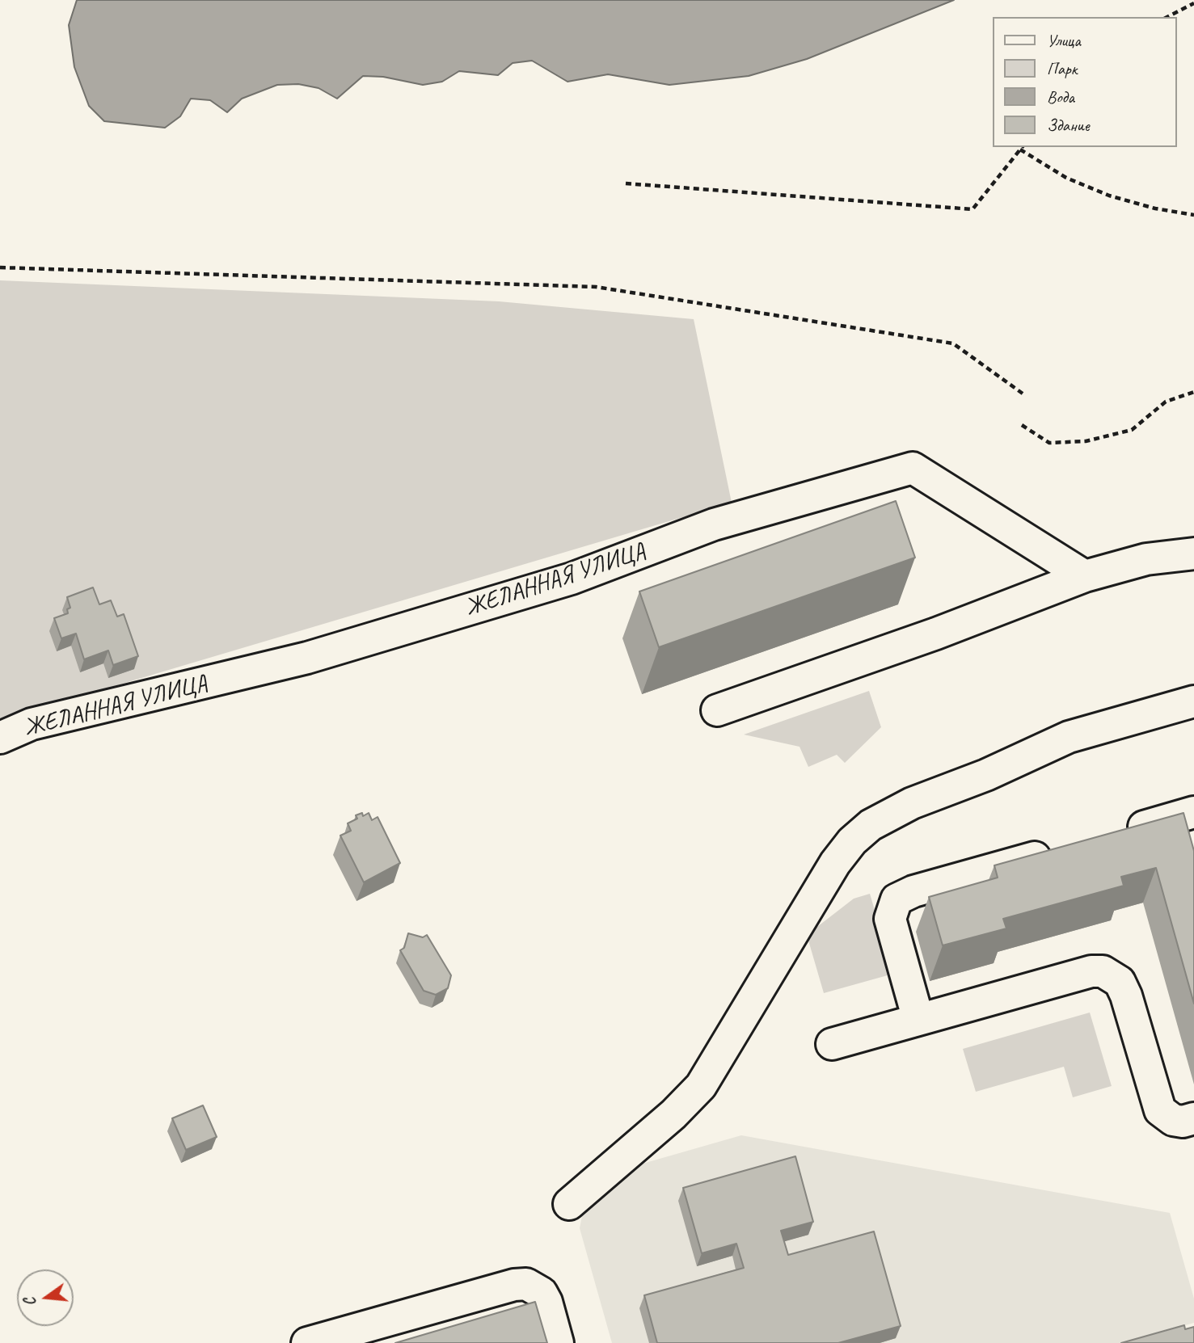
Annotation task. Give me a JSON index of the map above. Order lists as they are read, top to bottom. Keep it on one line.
{"streets":{"street":["ЖЕЛАННАЯ УЛИЦА"]},"legend":["Улица","Парк","Вода","Здание"],"north":"left"}
